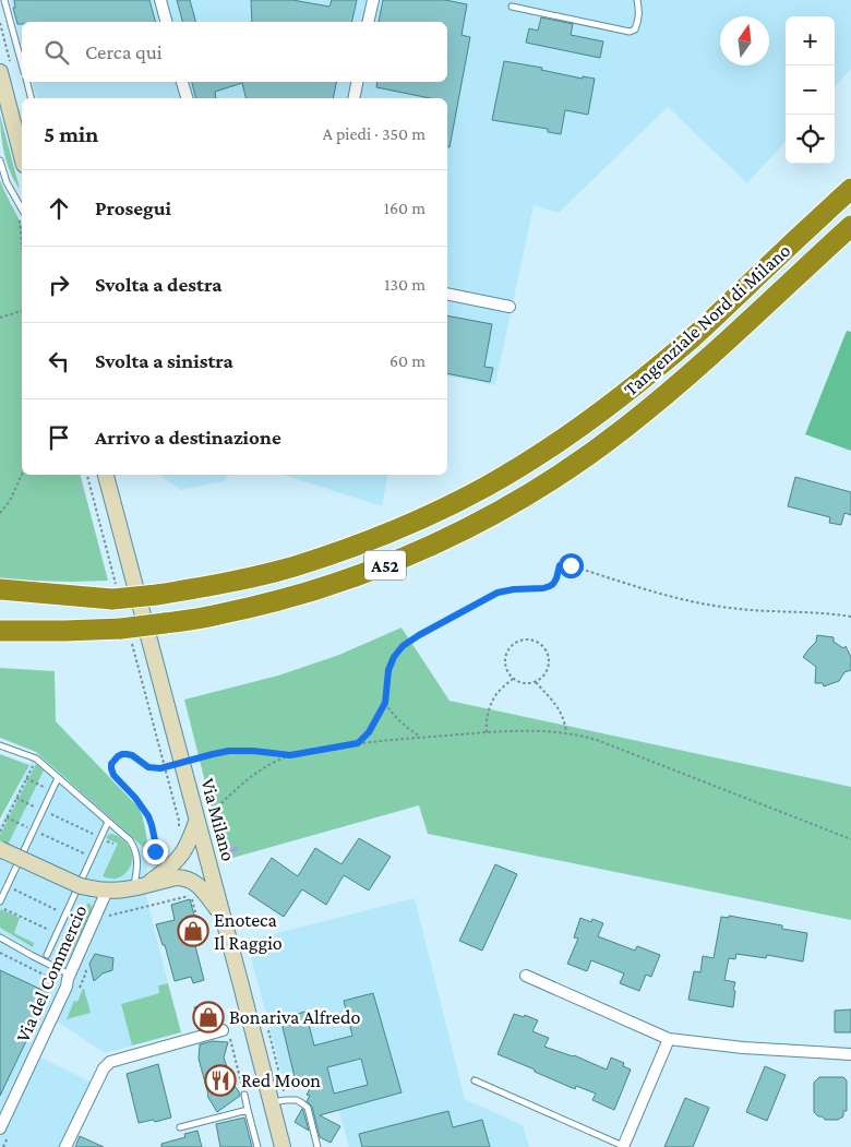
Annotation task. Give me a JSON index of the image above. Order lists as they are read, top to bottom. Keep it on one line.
{"streets":{"highway":["Tangenziale Nord di Milano","A52"],"street":["Via Milano","Via del Commercio"]},"places":{"shop":["Enoteca Il Raggio","Bonariva Alfredo"],"restaurant":["Red Moon"]},"north":"top","page":{"map_buttons":["+","−"],"search":"Cerca qui","heading":["5 min","A piedi · 350 m"],"list":[["Prosegui","160 m"],["Svolta a destra","130 m"],["Svolta a sinistra","60 m"],"Arrivo a destinazione"]}}
